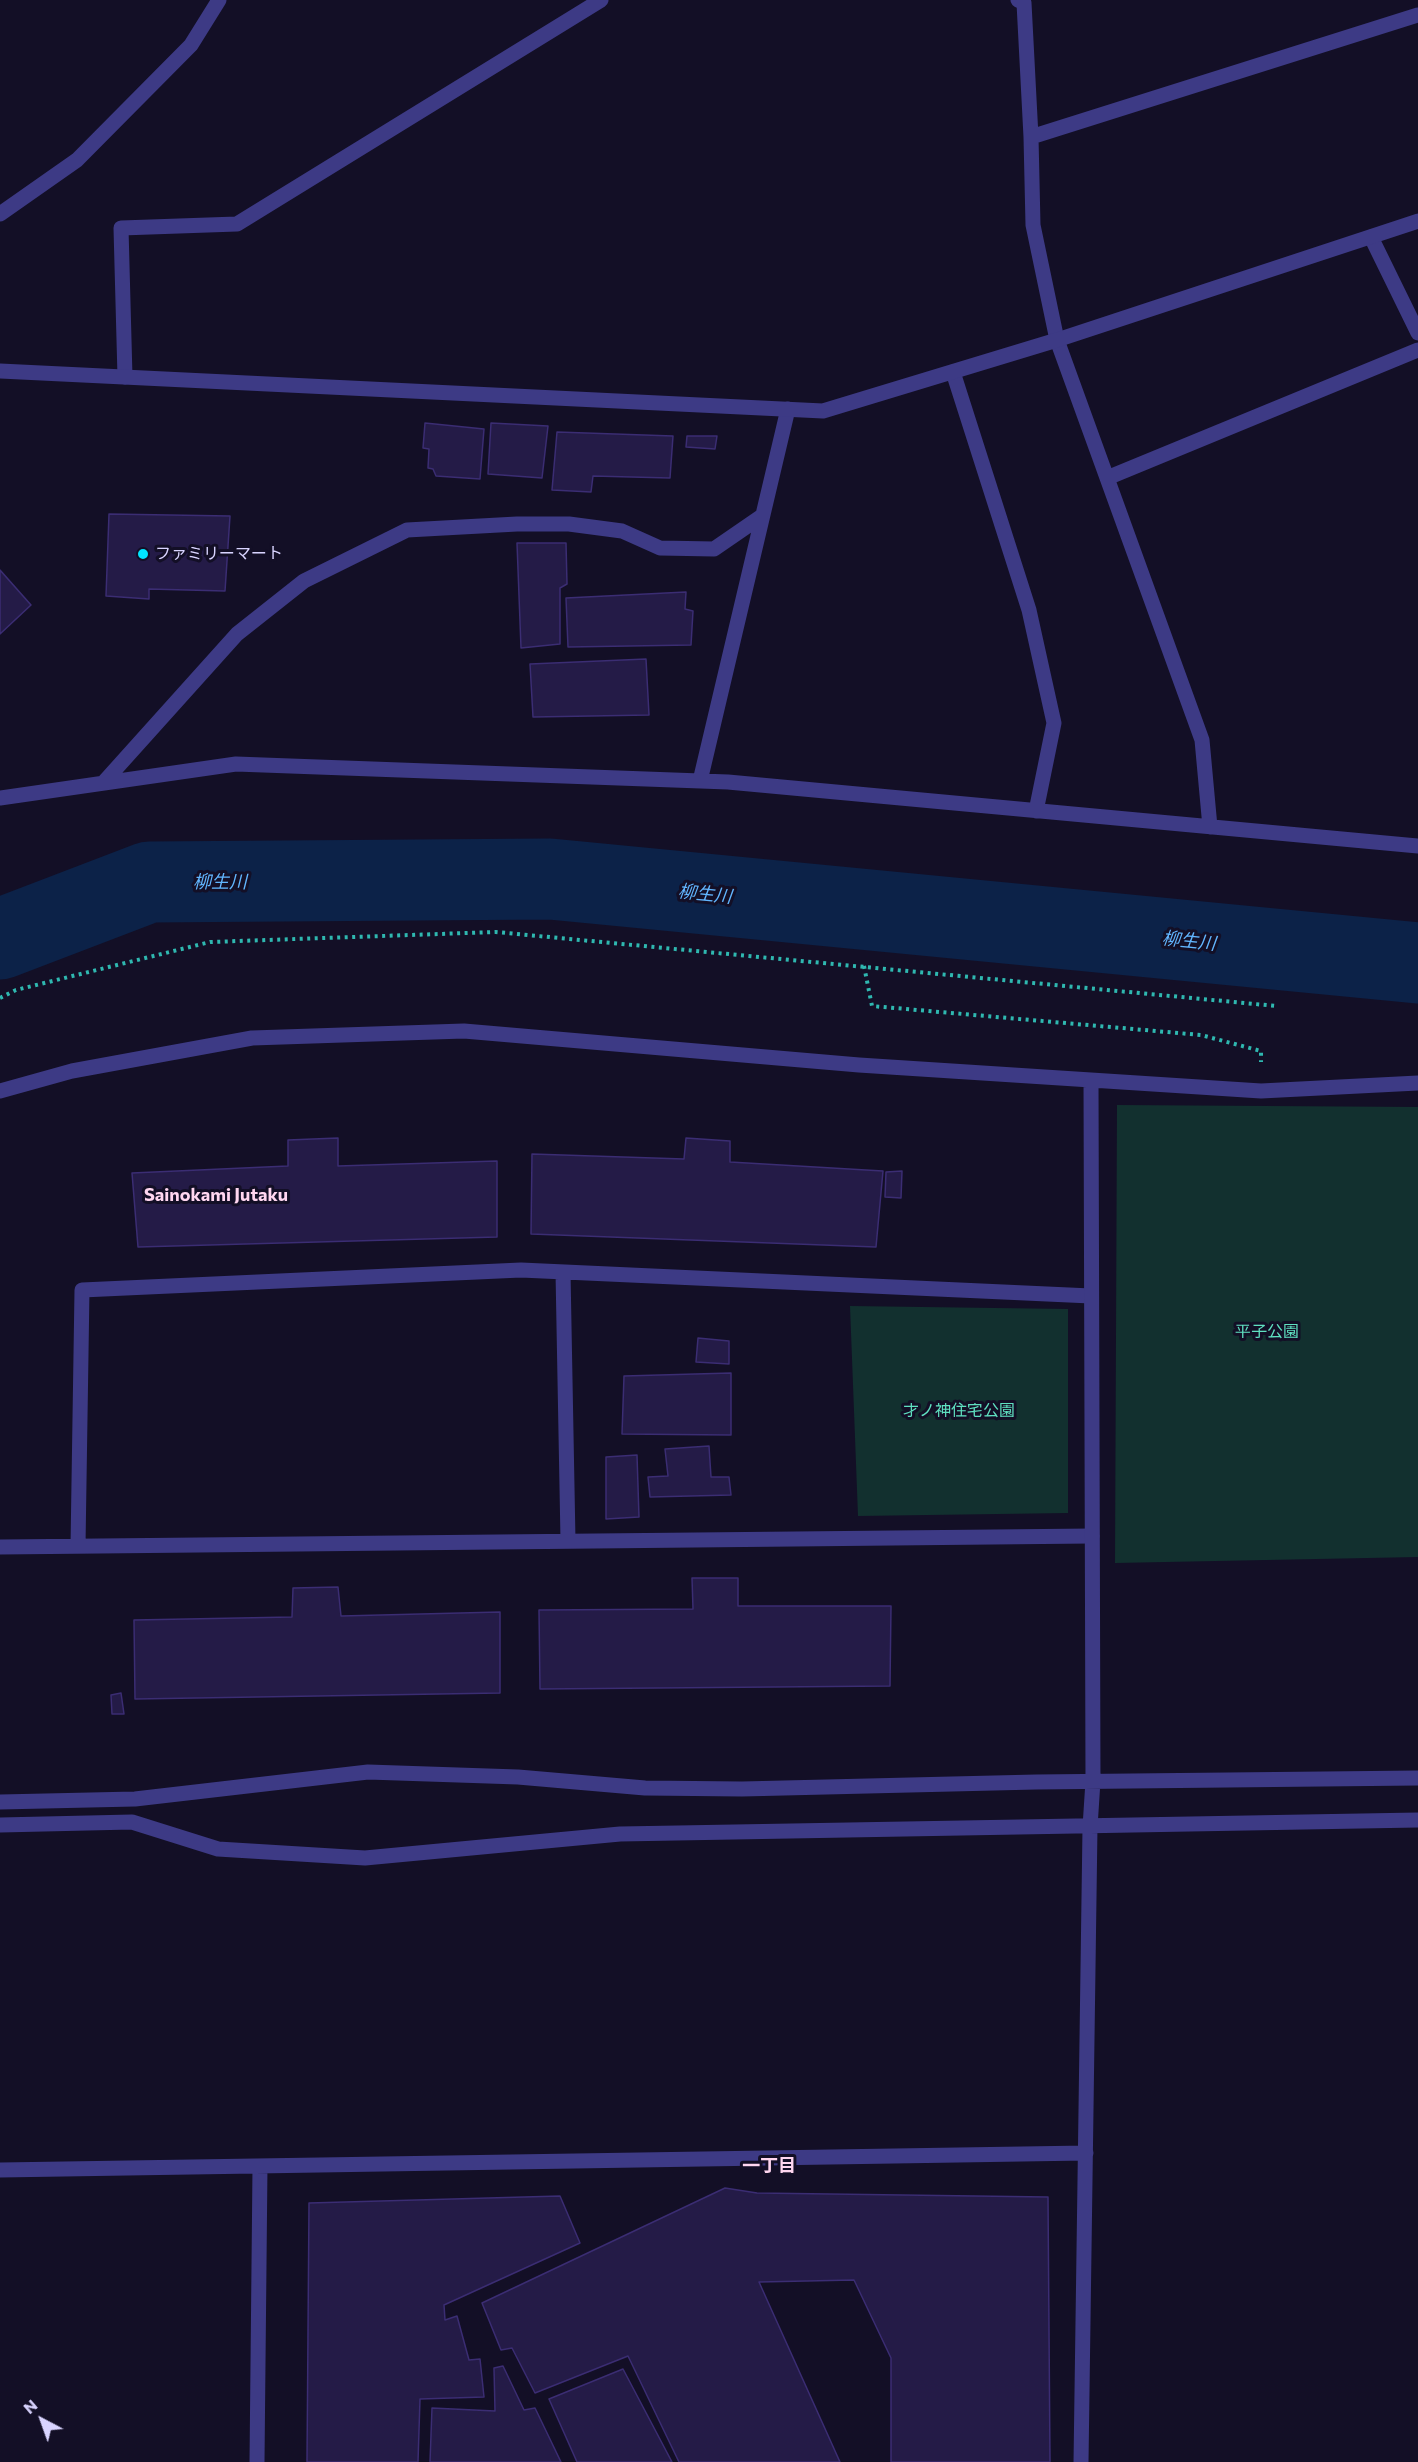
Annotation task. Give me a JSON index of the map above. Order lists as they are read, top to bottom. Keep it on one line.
{"districts":["Sainokami Jutaku","一丁目"],"water":["柳生川"],"parks":["平子公園","才ノ神住宅公園"],"places":["ファミリーマート"],"north":"top left"}
